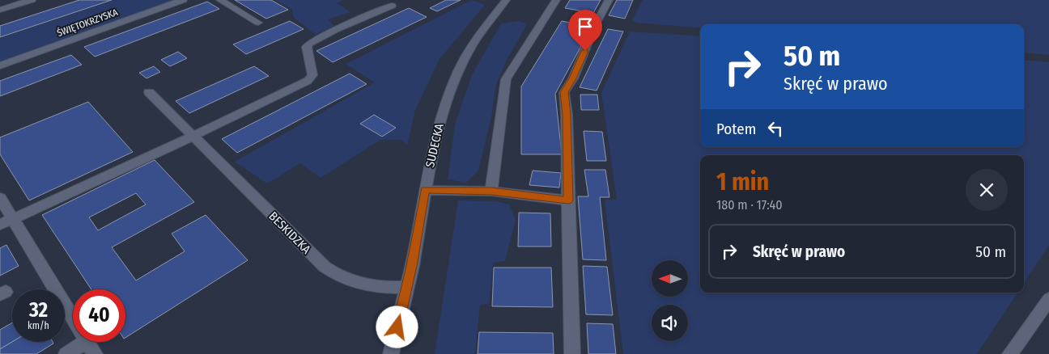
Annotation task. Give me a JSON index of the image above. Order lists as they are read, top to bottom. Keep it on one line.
{"streets":{"street":["ŚWIĘTOKRZYSKA","SUDECKA","BESKIDZKA"]},"crossings":[["SUDECKA","BESKIDZKA"]],"north":"left","page":{"turn":["50 m","Skręć w prawo"],"then":"Potem","heading":["1 min","180 m · 17:40"],"list":[{"name":"Skręć w prawo","value":"50 m"}],"speed":"32 km/h","limit":"40"}}
